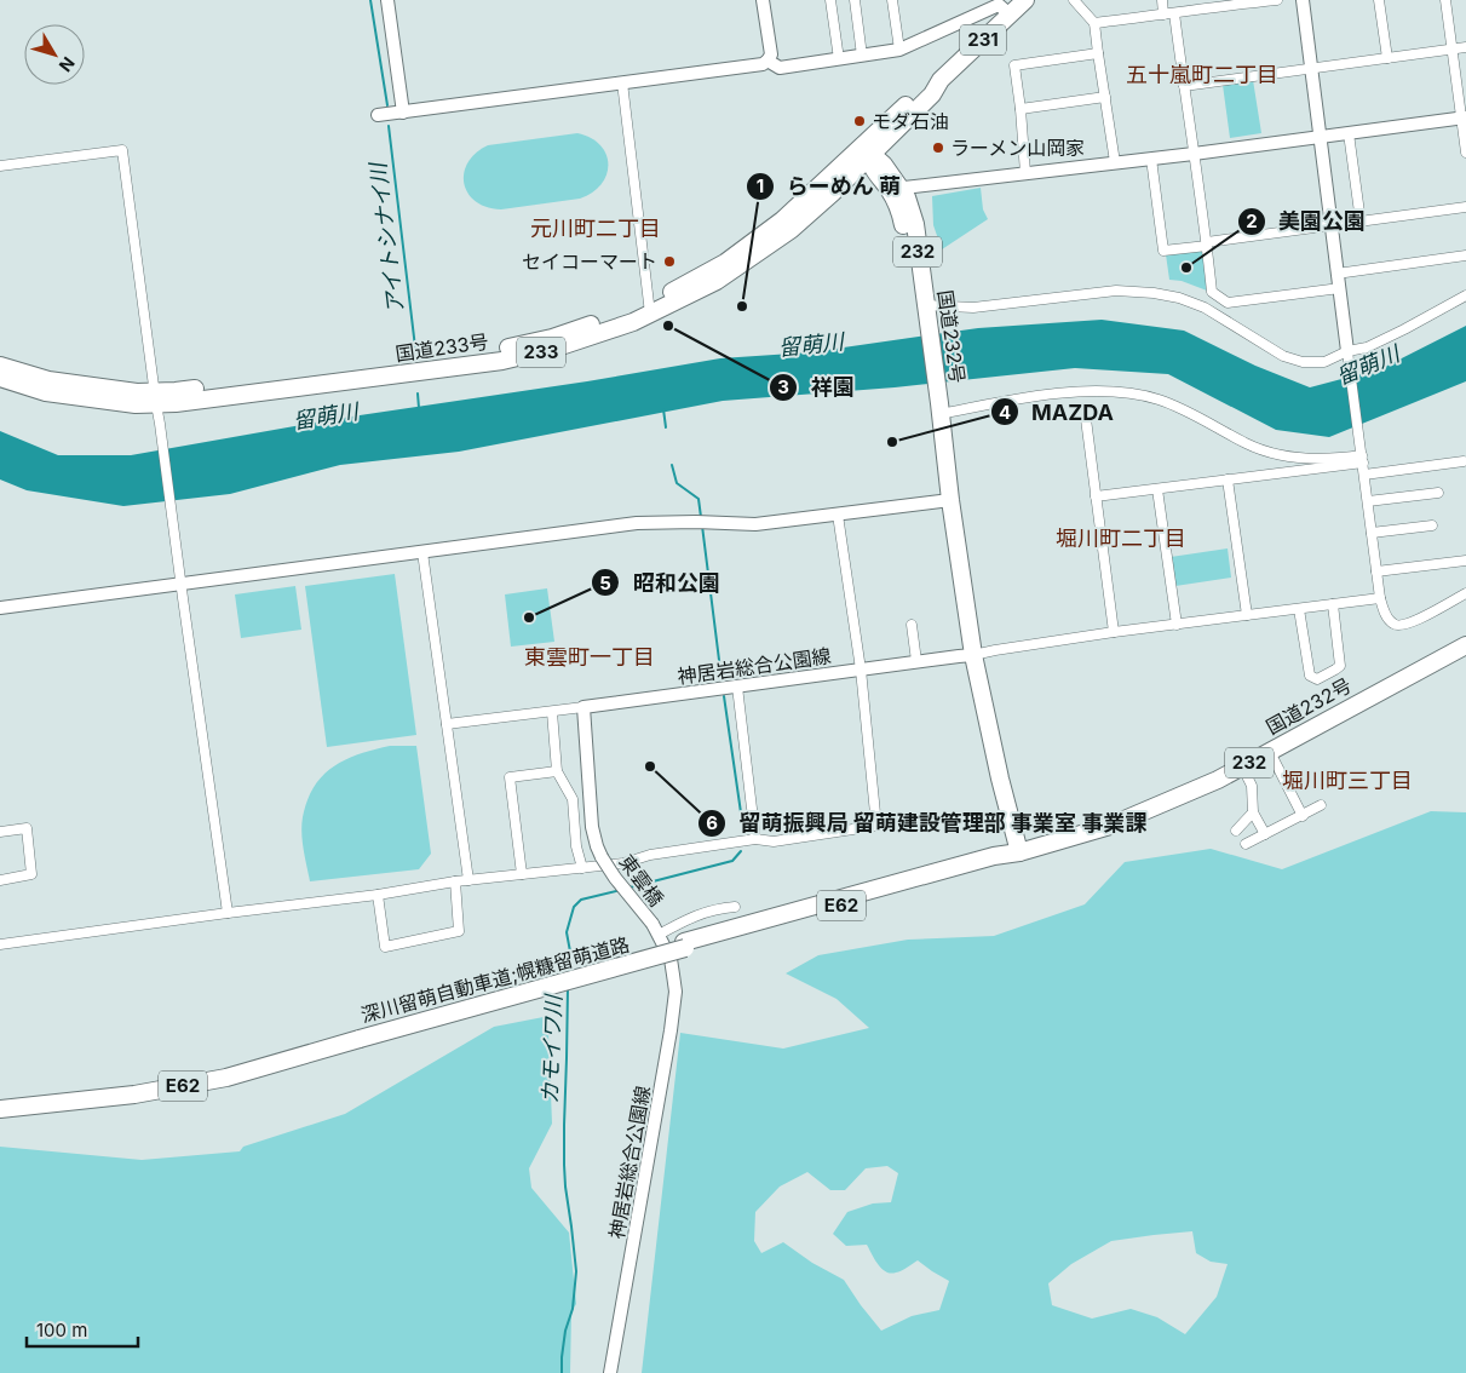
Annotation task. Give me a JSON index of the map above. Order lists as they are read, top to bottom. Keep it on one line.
{"streets":{"highway":["231","232","国道232号","国道233号","233","E62","深川留萌自動車道;幌糠留萌道路"],"street":["神居岩総合公園線","東雲橋"]},"crossings":[["231","国道233号"],["国道232号","神居岩総合公園線"],["国道232号","深川留萌自動車道;幌糠留萌道路"],["神居岩総合公園線","東雲橋"]],"districts":["五十嵐町二丁目","元川町二丁目","堀川町二丁目","東雲町一丁目","堀川町三丁目"],"water":["アイトシナイ川","留萌川","カモイワ川"],"places":["モダ石油","ラーメン山岡家","セイコーマート","美園公園","らーめん 萌","祥園","MAZDA","昭和公園","留萌振興局 留萌建設管理部 事業室 事業課"],"scale_bar":"100 m","north":"bottom right"}
